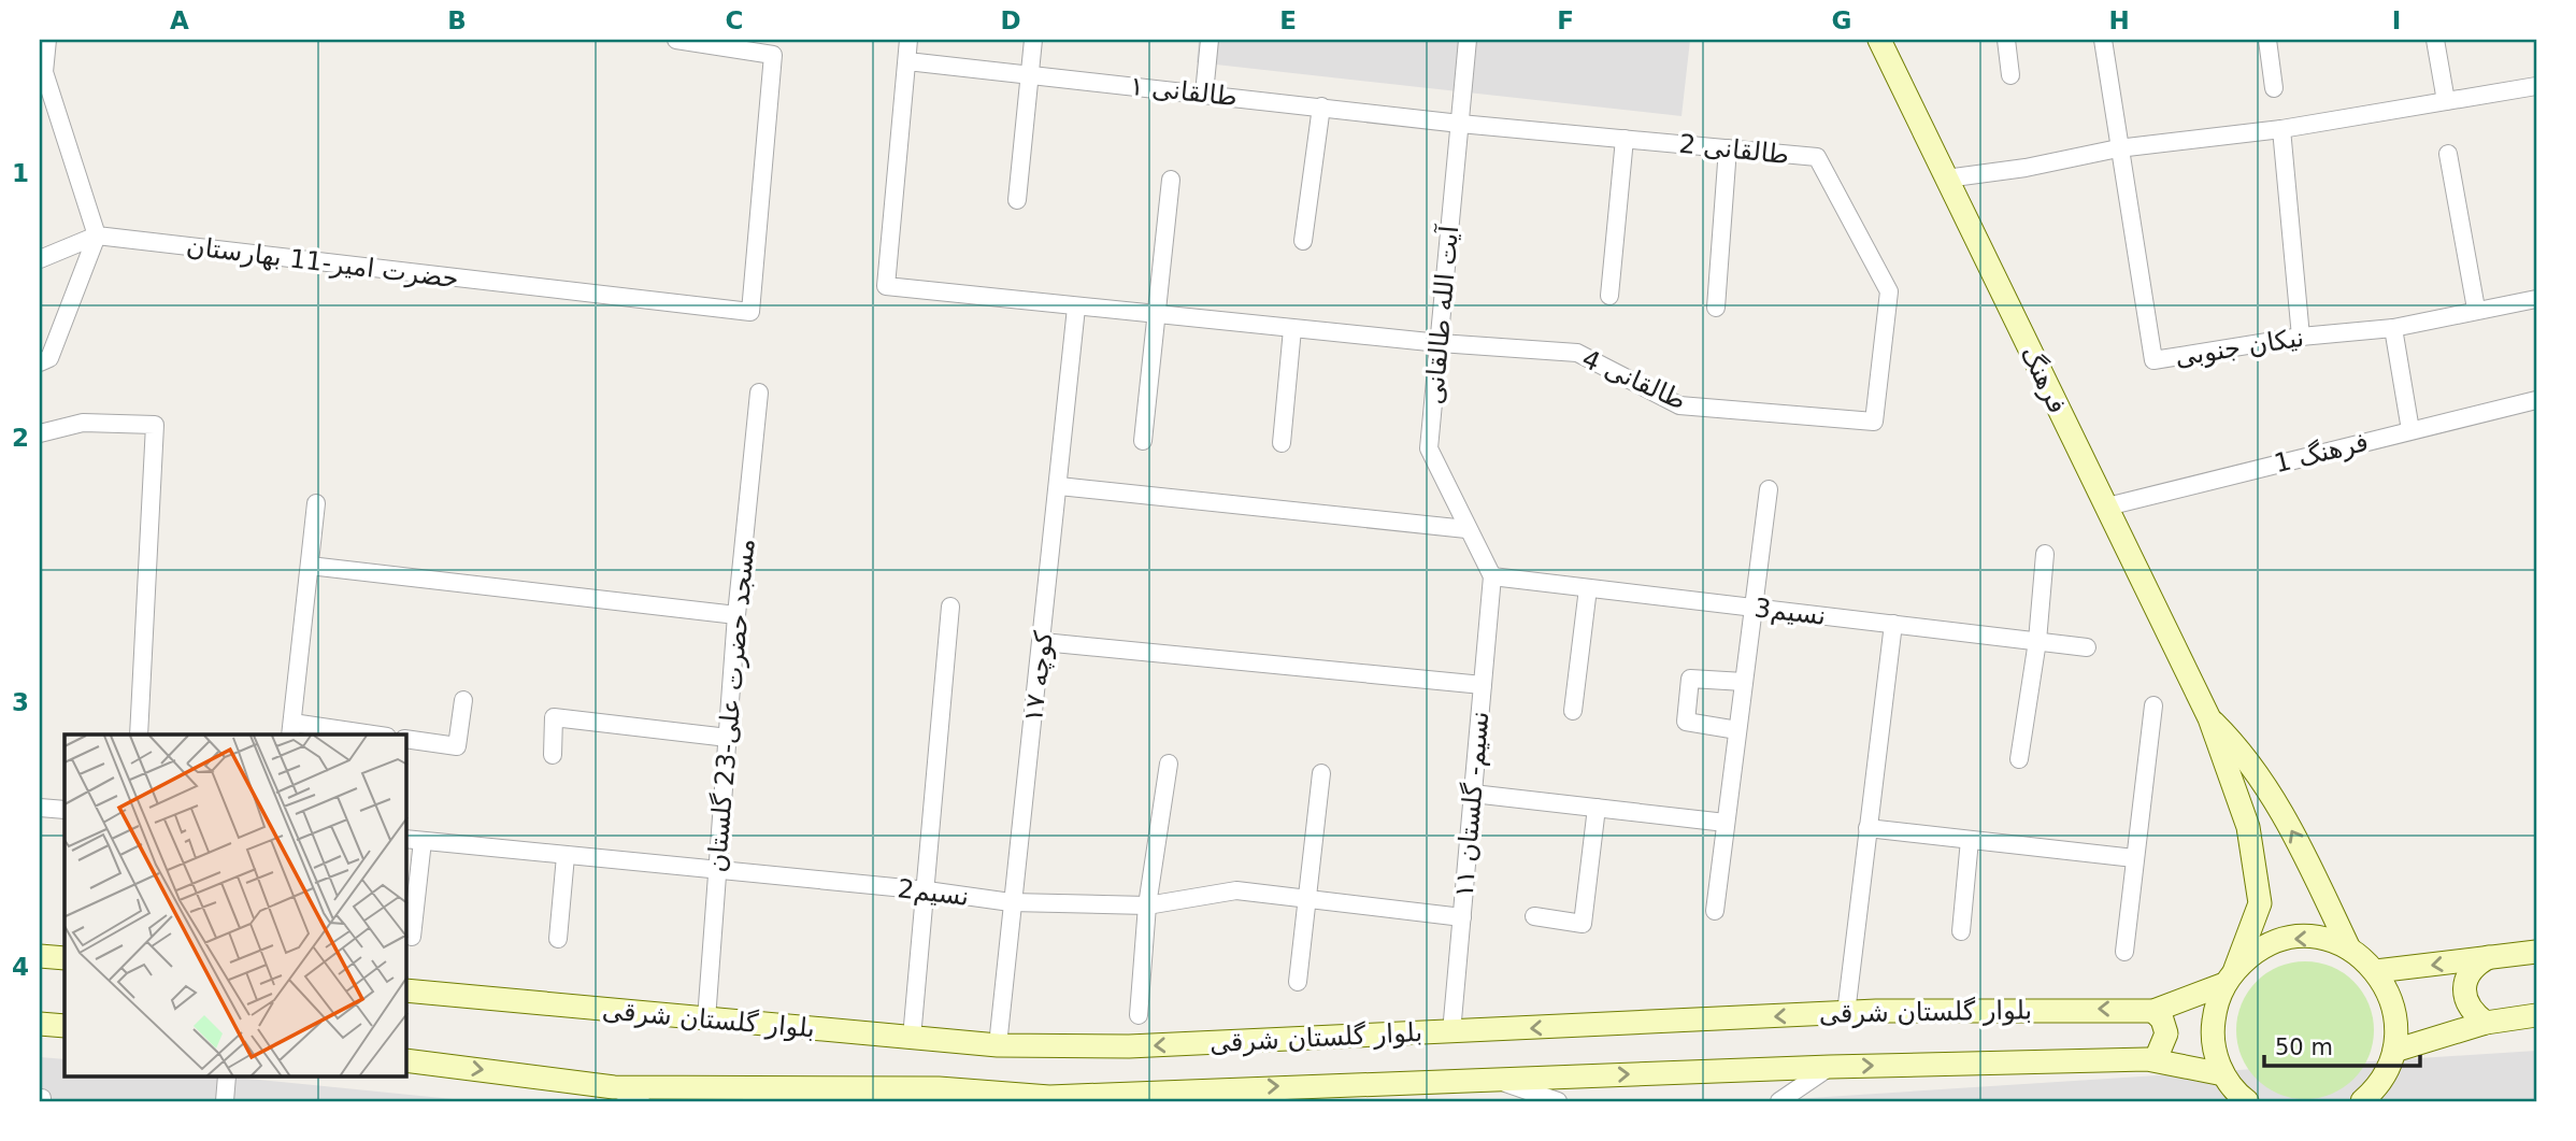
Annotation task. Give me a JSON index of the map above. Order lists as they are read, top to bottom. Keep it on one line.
{"streets":{"main road":["فرهنگ","بلوار گلستان شرقی"],"street":["طالقانی ۱","طالقانی 2","حضرت امیر-11 بهارستان","آیت الله طالقانی","نیکان جنوبی","طالقانی 4","فرهنگ 1","نسیم3","کوچه ۱۷","مسجد حضرت علی-23 گلستان","نسیم- گلستان ۱۱","نسیم2"]},"crossings":[["طالقانی ۱","طالقانی 2"],["طالقانی ۱","آیت الله طالقانی"],["طالقانی ۱","طالقانی 4"],["طالقانی 2","آیت الله طالقانی"],["طالقانی 2","طالقانی 4"],["آیت الله طالقانی","طالقانی 4"],["آیت الله طالقانی","نسیم3"],["آیت الله طالقانی","نسیم- گلستان ۱۱"],["طالقانی 4","کوچه ۱۷"],["فرهنگ","فرهنگ 1"],["فرهنگ","بلوار گلستان شرقی"],["نسیم3","نسیم- گلستان ۱۱"],["کوچه ۱۷","نسیم2"],["کوچه ۱۷","بلوار گلستان شرقی"],["مسجد حضرت علی-23 گلستان","نسیم2"],["مسجد حضرت علی-23 گلستان","بلوار گلستان شرقی"],["نسیم- گلستان ۱۱","نسیم2"],["نسیم- گلستان ۱۱","بلوار گلستان شرقی"]],"scale_bar":"50 m","grid":{"columns":["A","B","C","D","E","F","G","H","I"],"rows":["1","2","3","4"]}}
